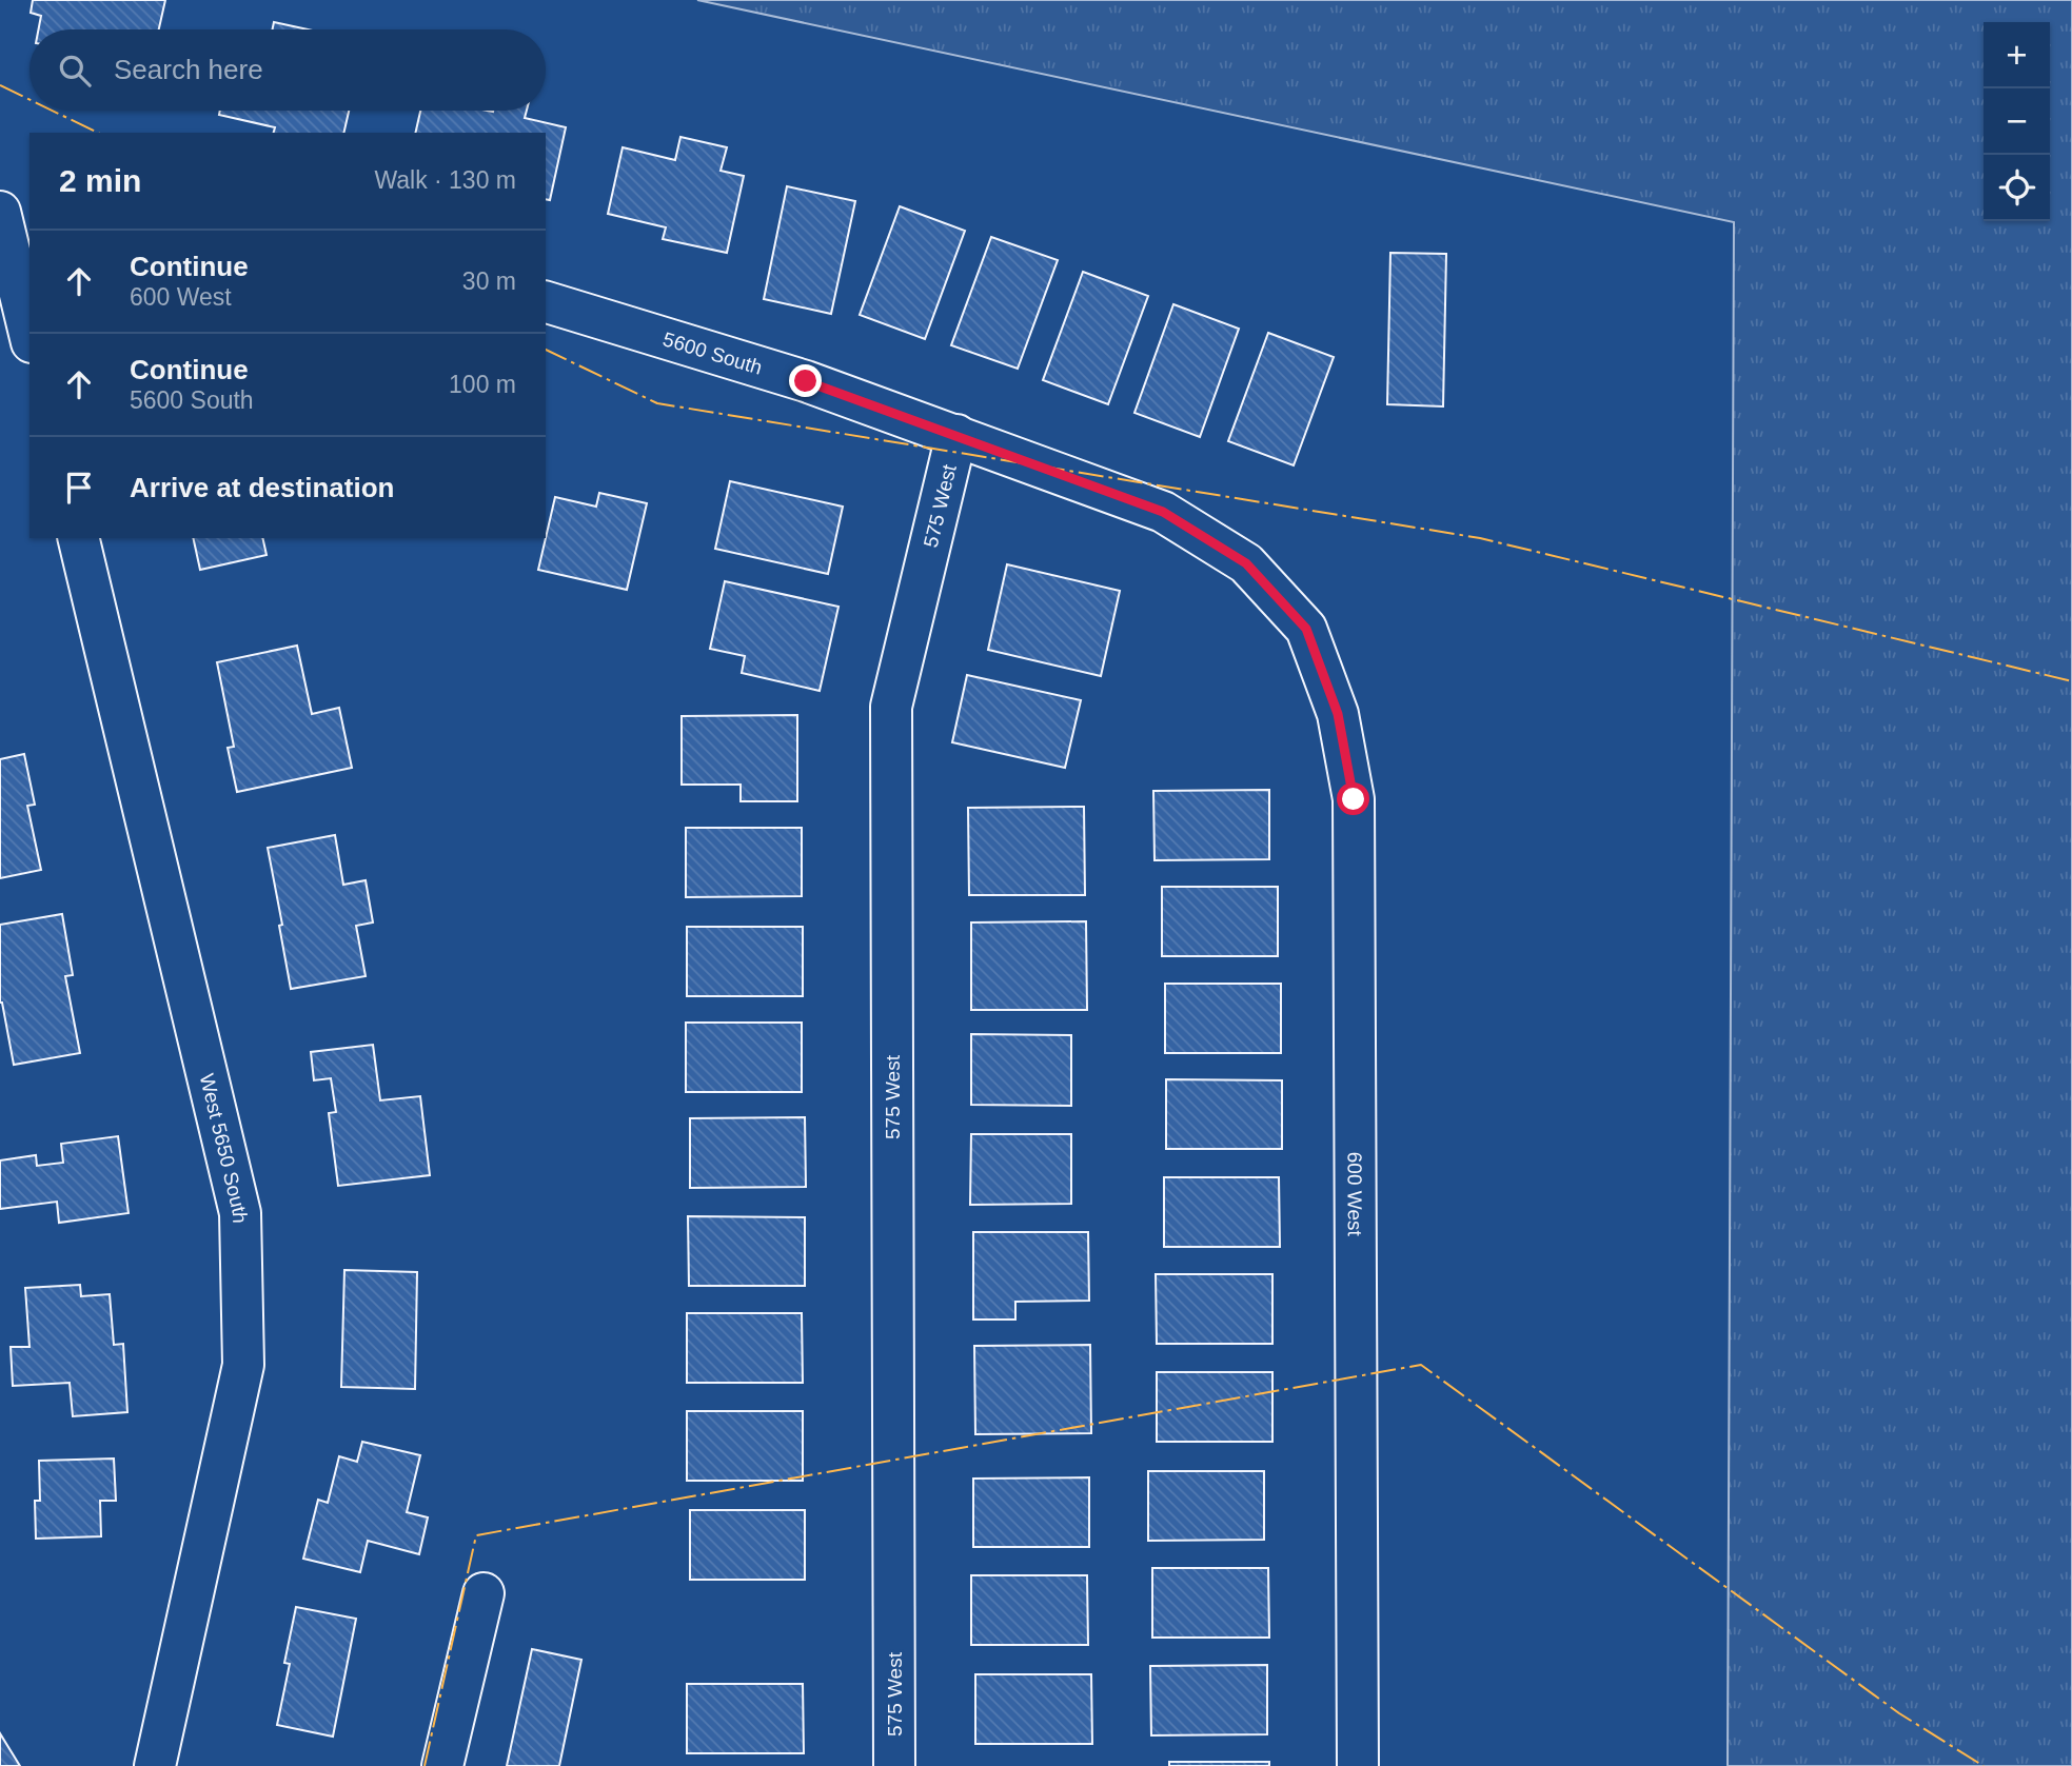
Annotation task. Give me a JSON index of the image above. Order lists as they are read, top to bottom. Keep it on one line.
{"streets":{"street":["5600 South","575 West","West 5650 South","600 West"]},"crossings":[["5600 South","575 West"],["5600 South","600 West"]],"page":{"map_buttons":["+","−"],"search":"Search here","heading":["2 min","Walk · 130 m"],"list":[["Continue","600 West","30 m"],["Continue","5600 South","100 m"],"Arrive at destination"]}}
